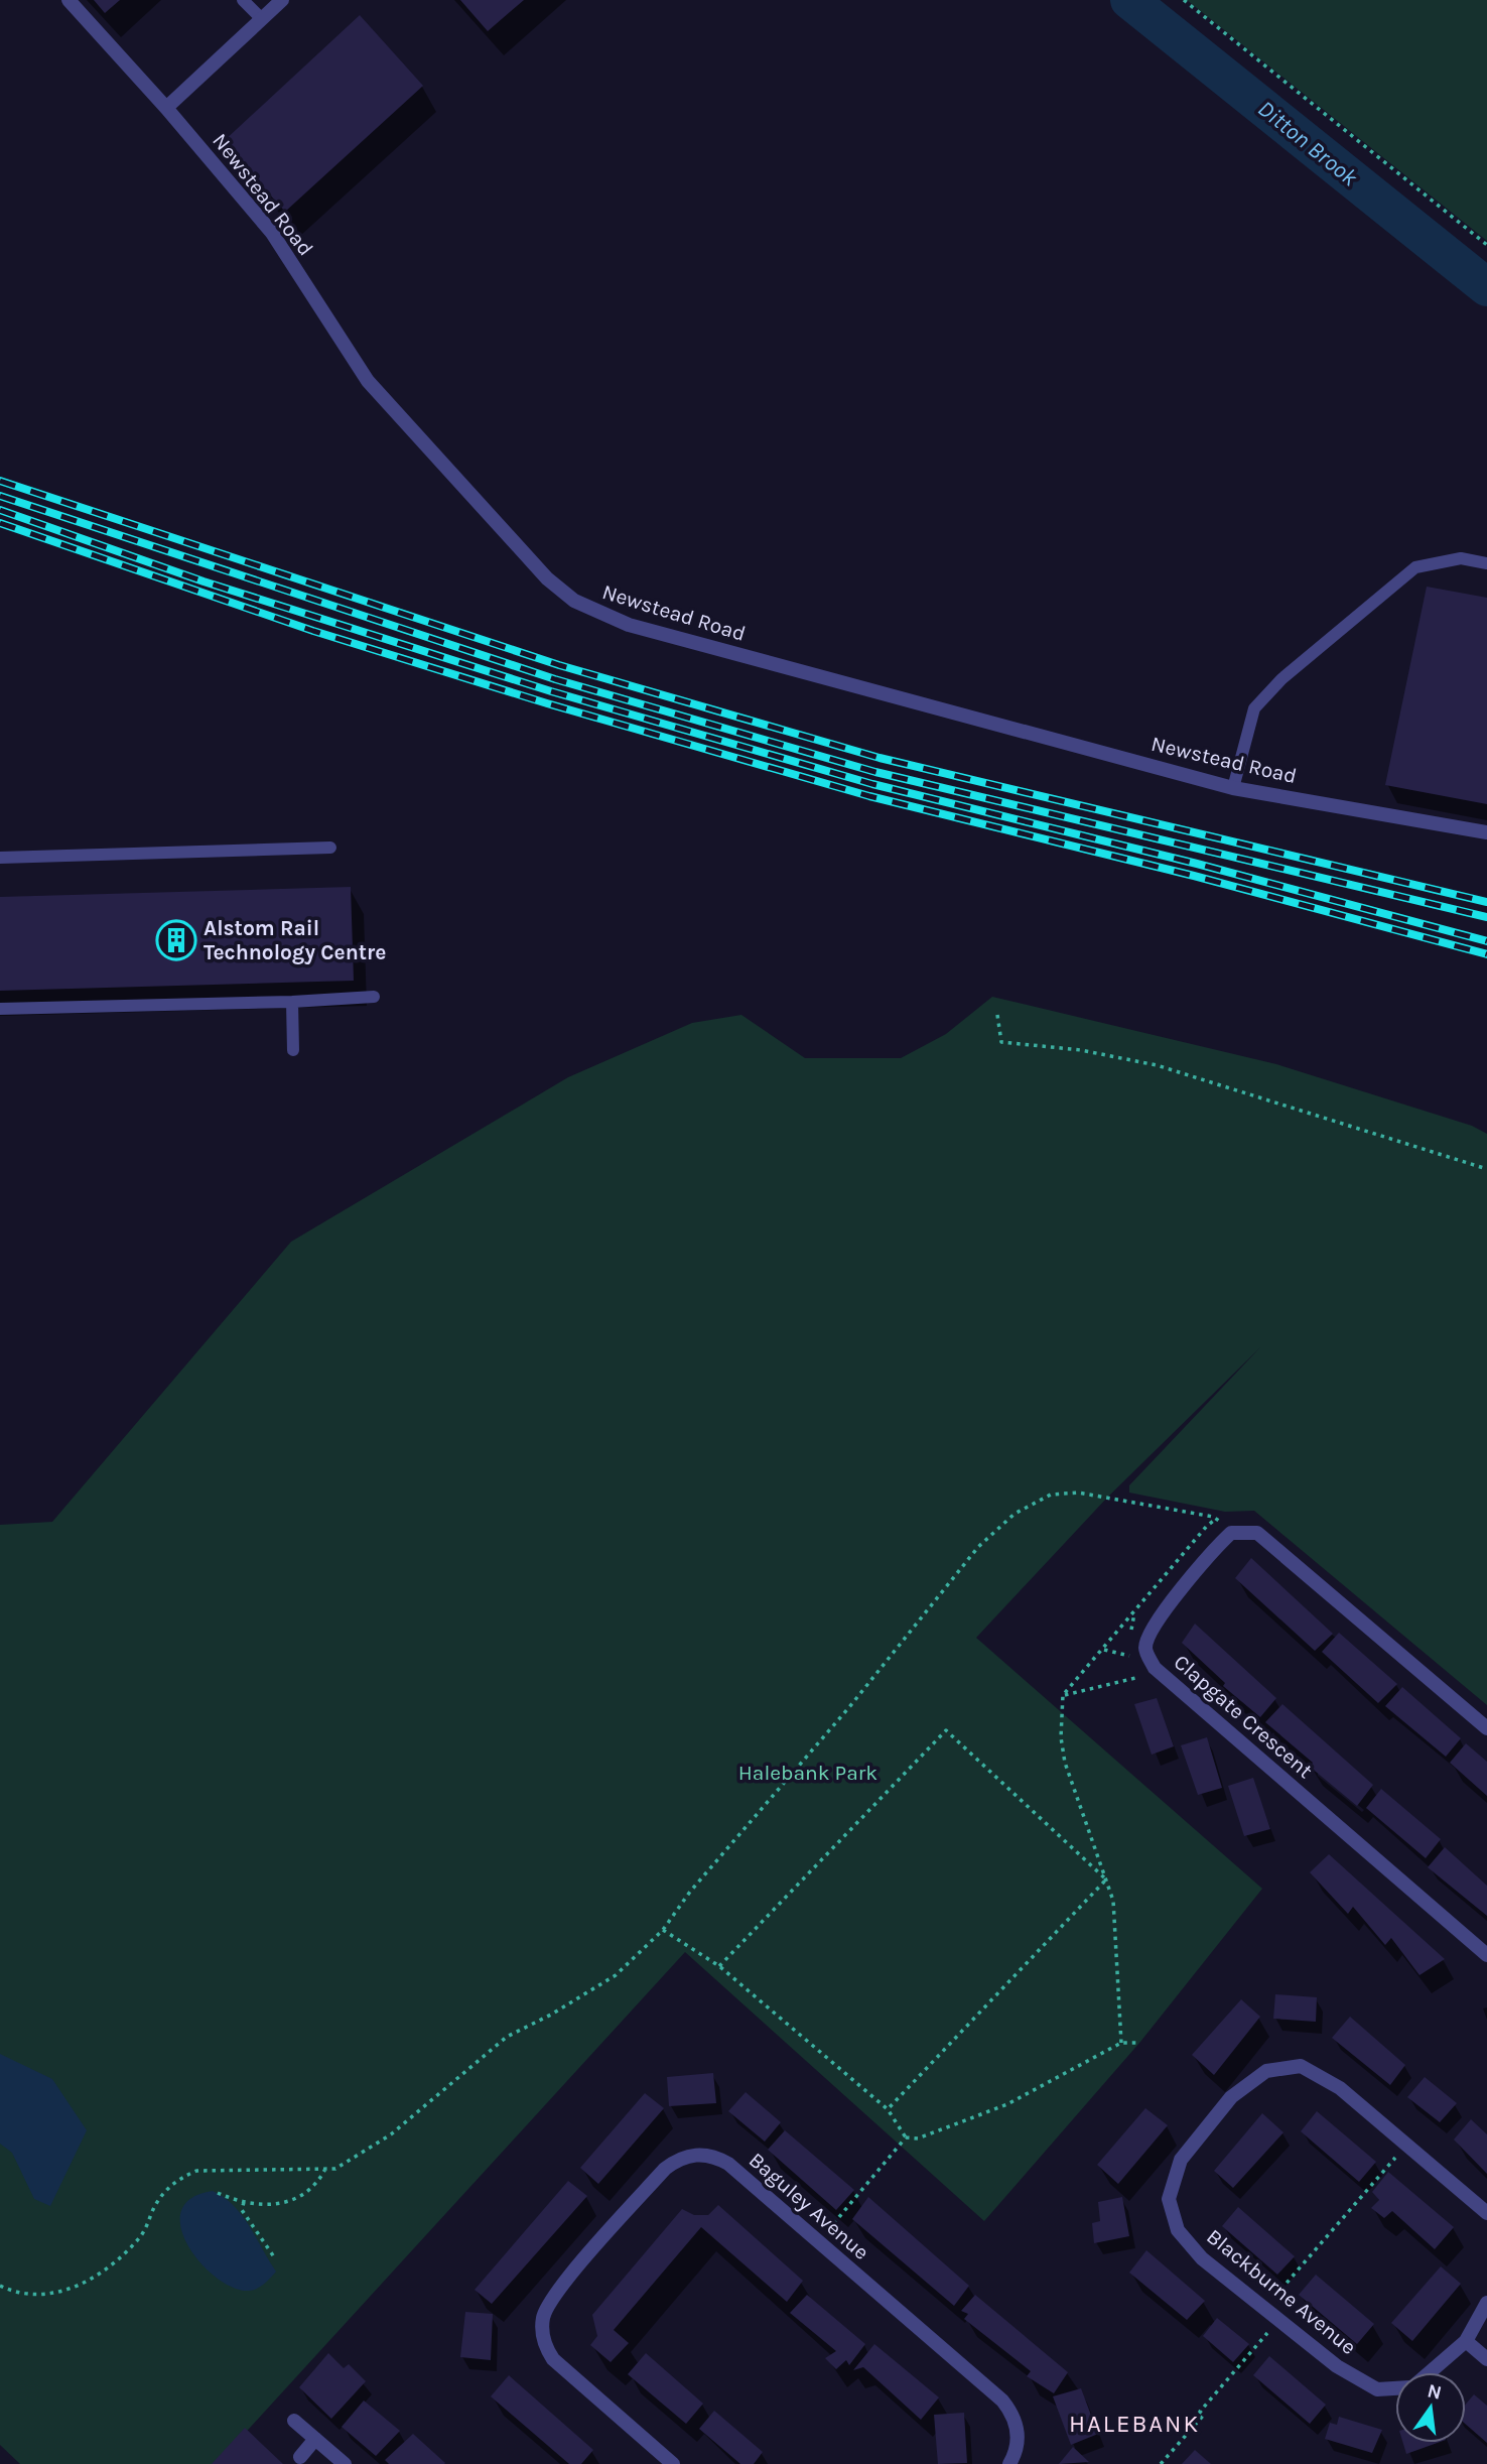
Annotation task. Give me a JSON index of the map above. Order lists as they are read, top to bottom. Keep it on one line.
{"streets":{"street":["Newstead Road","Clapgate Crescent","Baguley Avenue","Blackburne Avenue"]},"districts":["HALEBANK"],"water":["Ditton Brook"],"parks":["Halebank Park"],"places":{"building":["Alstom Rail Technology Centre"]},"north":"top"}
